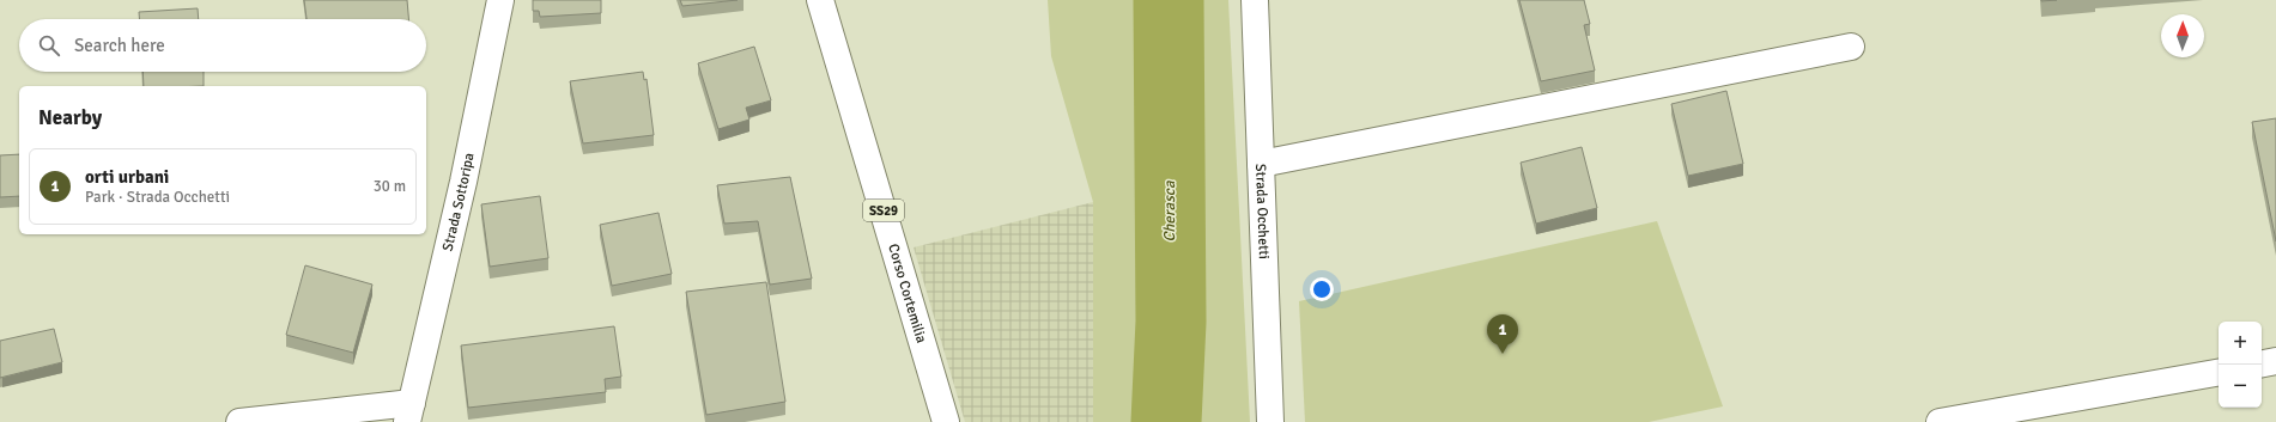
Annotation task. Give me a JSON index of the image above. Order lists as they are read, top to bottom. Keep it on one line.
{"streets":{"street":["Strada Sottoripa","SS29","Strada Occhetti","Corso Cortemilia"]},"water":["Cherasca"],"north":"top","page":{"search":"Search here","heading":"Nearby","list":[{"mark":"1","name":"orti urbani","note":"Park · Strada Occhetti","value":"30 m"}],"pins":"1","map_buttons":["+","−"]}}
